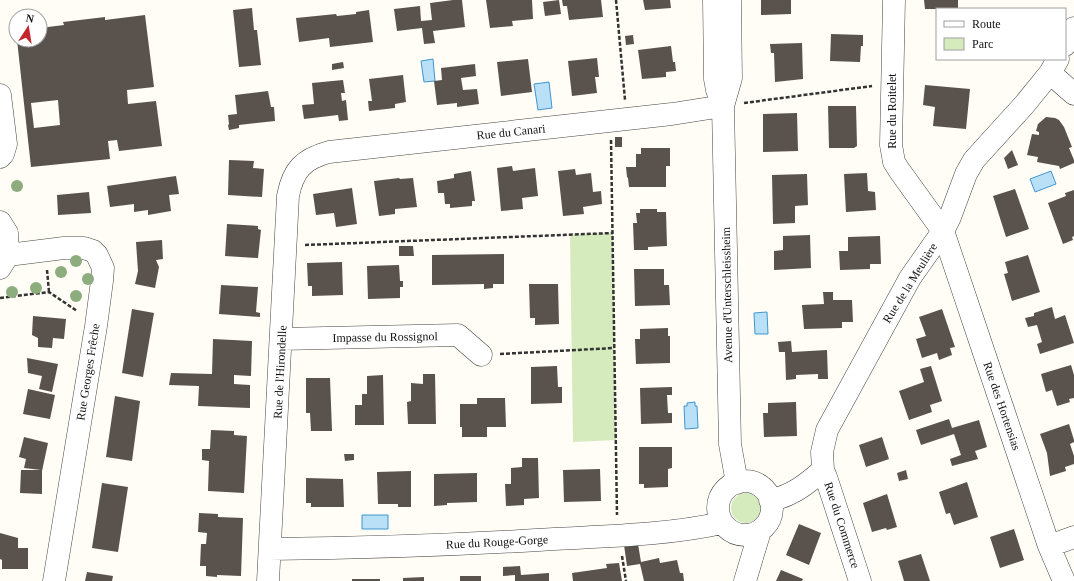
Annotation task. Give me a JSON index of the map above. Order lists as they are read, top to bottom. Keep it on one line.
{"streets":{"street":["Rue du Roitelet","Rue du Canari","Rue de la Meulière","Avenue d'Unterschleissheim","Impasse du Rossignol","Rue Georges Frêche","Rue de l'Hirondelle","Rue des Hortensias","Rue du Commerce","Rue du Rouge-Gorge"]},"crossings":[["Rue du Roitelet","Rue de la Meulière"],["Rue du Roitelet","Rue des Hortensias"],["Rue du Canari","Avenue d'Unterschleissheim"],["Rue du Canari","Rue de l'Hirondelle"],["Rue de la Meulière","Rue des Hortensias"],["Rue de la Meulière","Rue du Commerce"],["Avenue d'Unterschleissheim","Rue du Rouge-Gorge"],["Impasse du Rossignol","Rue de l'Hirondelle"],["Rue de l'Hirondelle","Rue du Rouge-Gorge"]],"legend":["Route","Parc"],"north":"top"}
